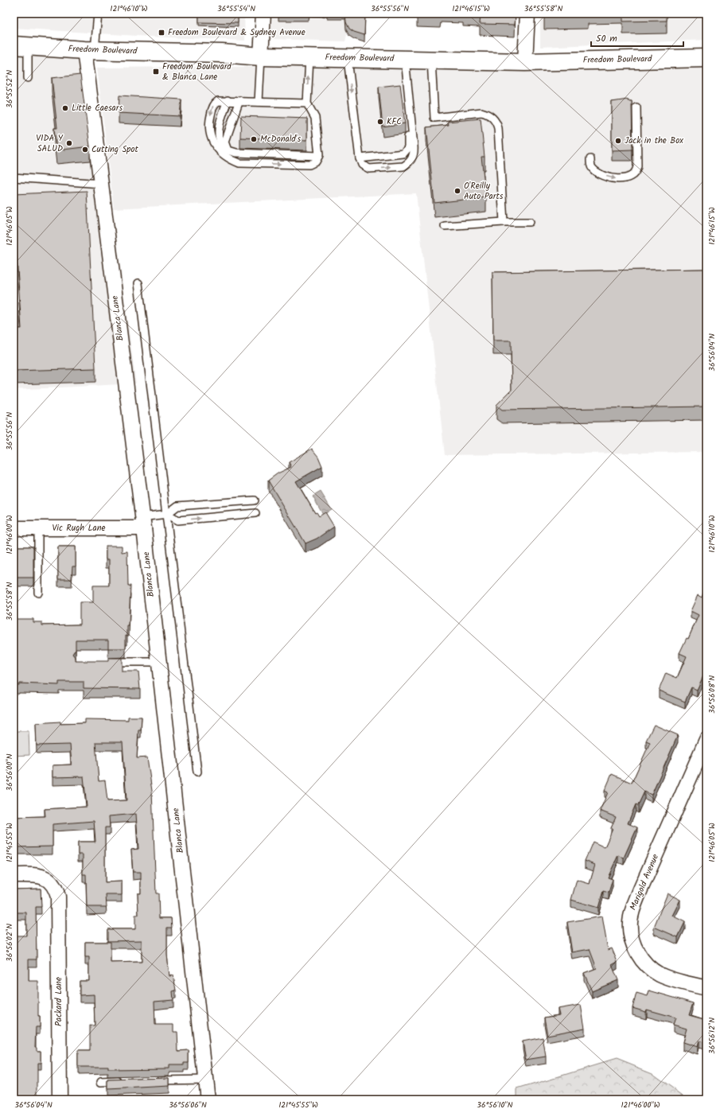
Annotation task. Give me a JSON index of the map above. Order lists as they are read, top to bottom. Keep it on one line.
{"streets":{"main road":["Freedom Boulevard"],"street":["Blanca Lane","Vic Rugh Lane","Marigold Avenue","Packard Lane"]},"crossings":[["Freedom Boulevard","Blanca Lane"],["Blanca Lane","Vic Rugh Lane"]],"places":{"transit":["Freedom Boulevard & Sydney Avenue","Freedom Boulevard & Blanca Lane"],"other":["Little Caesars","KFC","McDonald's","Jack in the Box","VIDA Y SALUD","Cutting Spot","O'Reilly Auto Parts"]},"scale_bar":"50 m","coordinates":["121°46'10\"W","36°55'54\"N","36°55'56\"N","121°46'15\"W","36°55'58\"N","36°55'52\"N","121°46'05\"W","36°56'04\"N","121°46'00\"W","36°56'08\"N","36°56'00\"N","121°45'55\"W","36°56'02\"N","36°56'12\"N","36°56'06\"N","36°56'10\"N"]}
